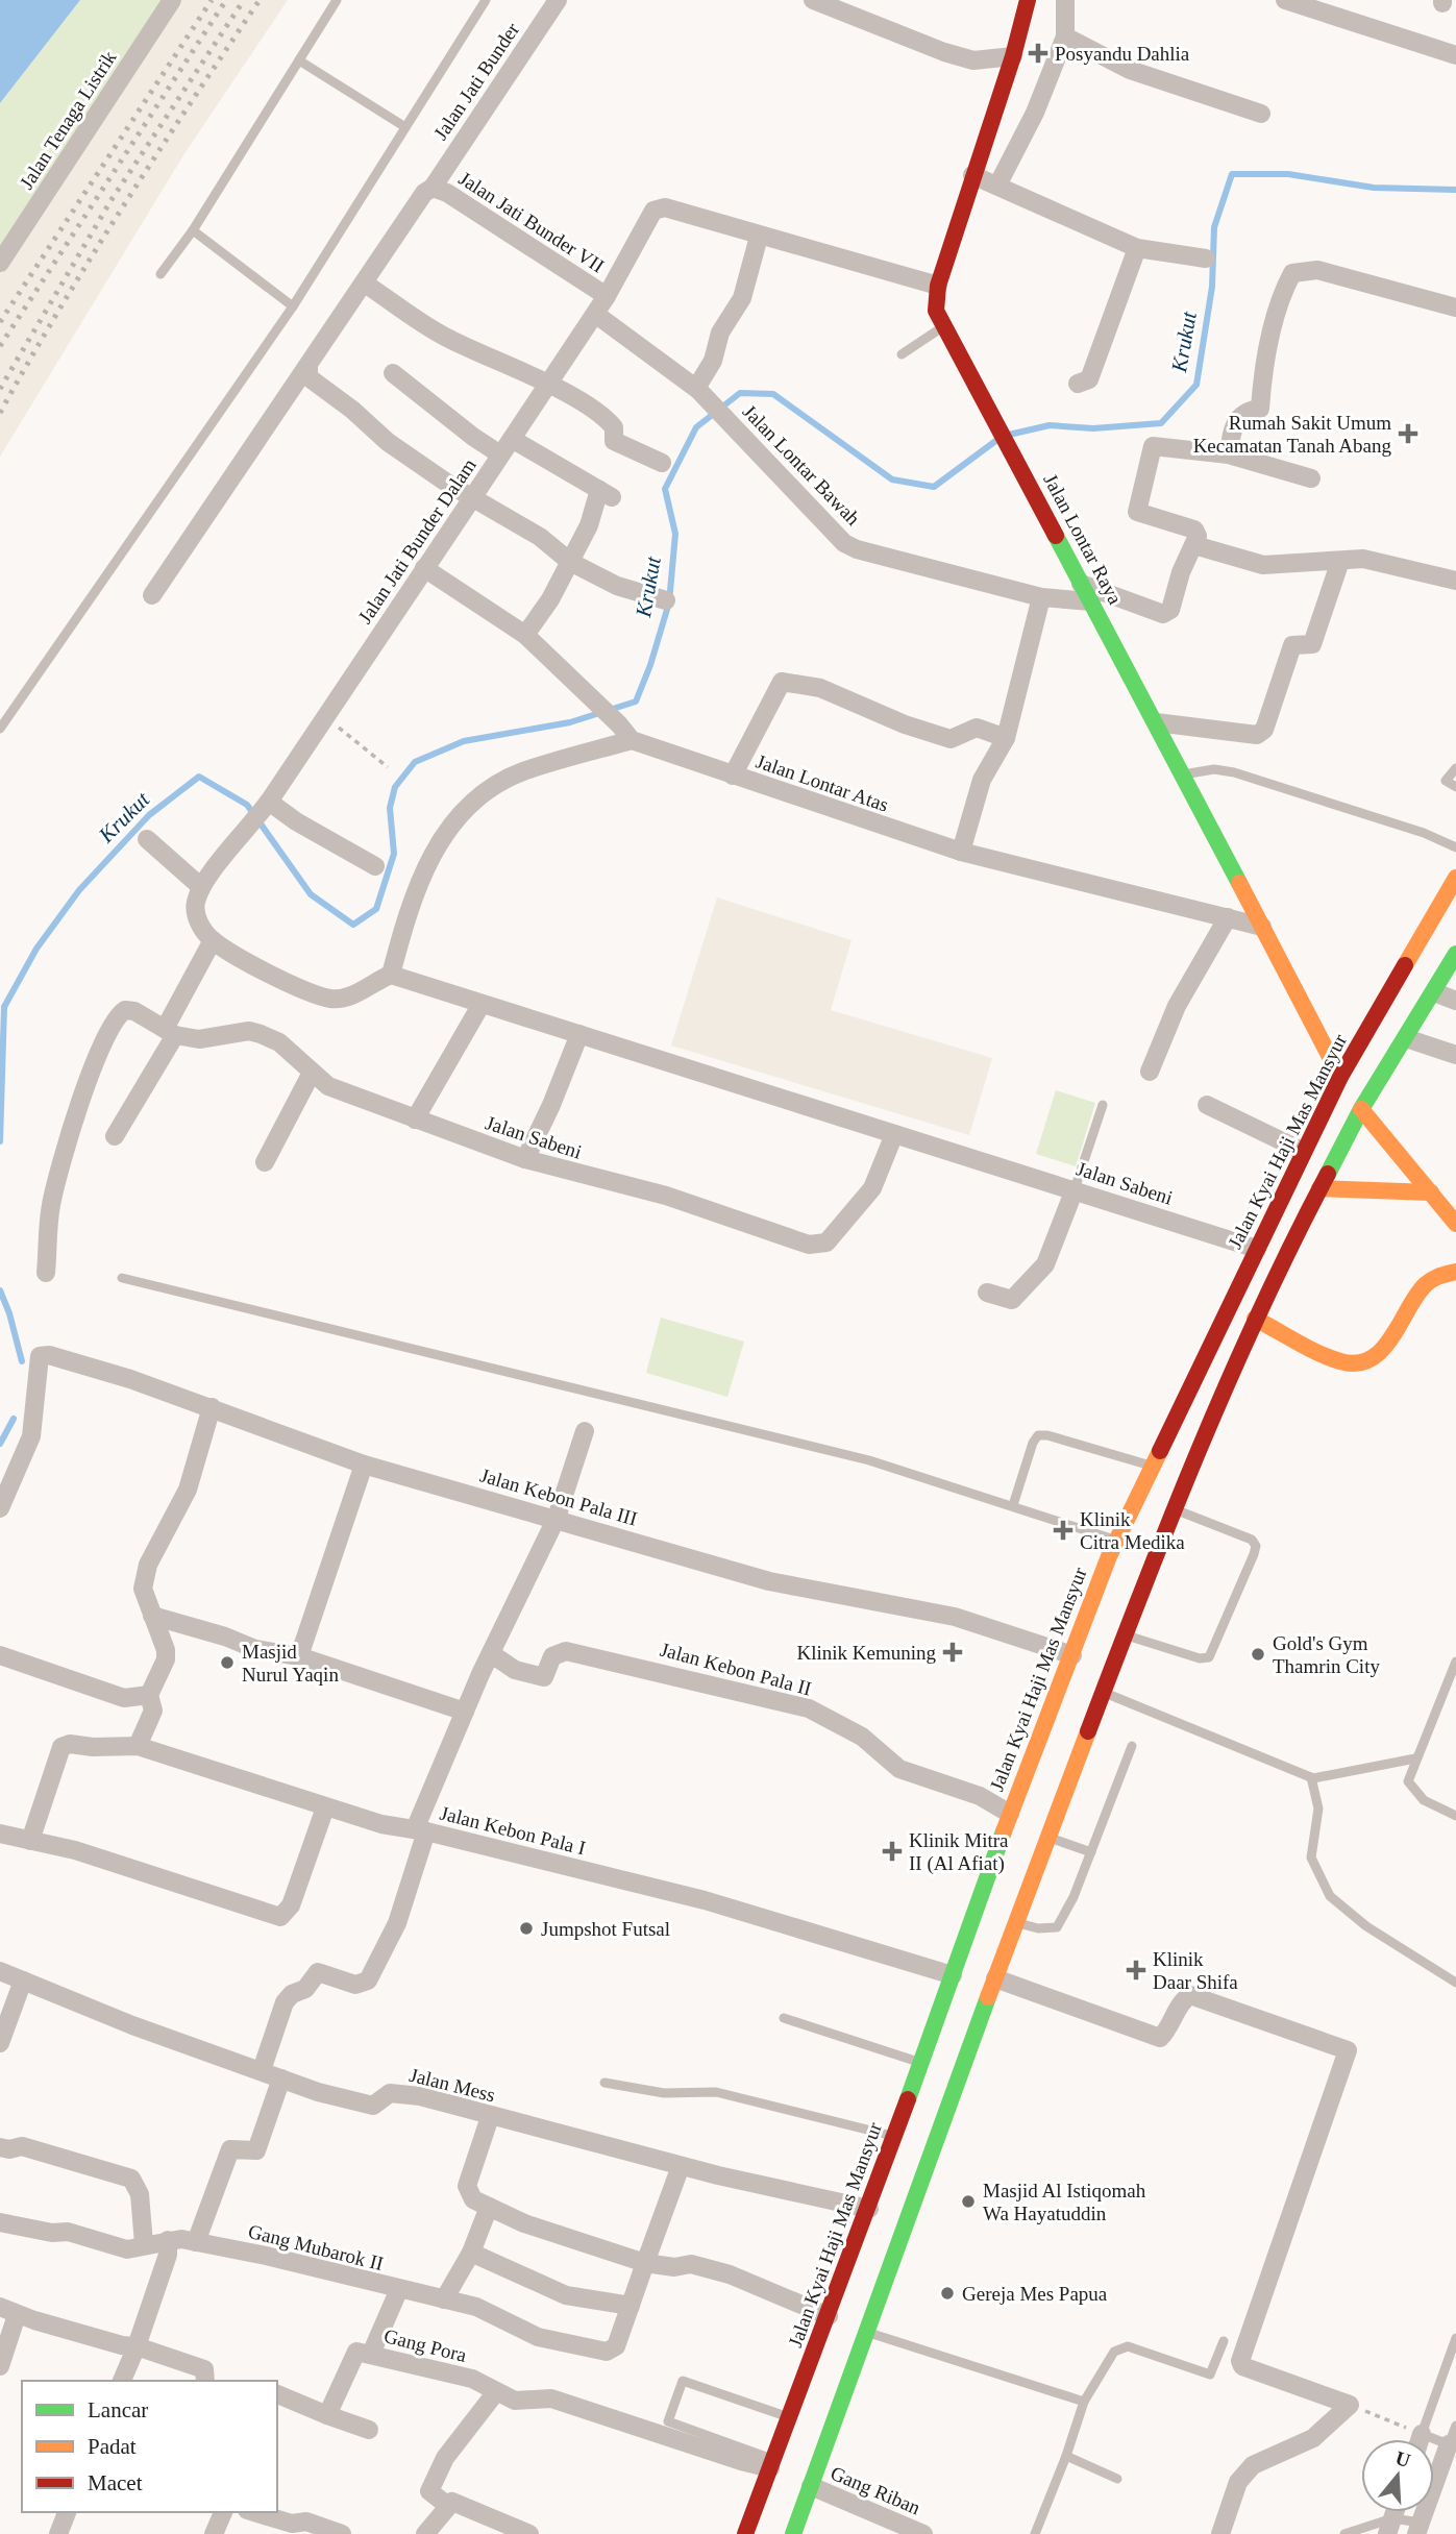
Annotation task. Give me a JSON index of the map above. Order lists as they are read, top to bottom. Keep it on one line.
{"streets":{"main road":["Jalan Lontar Raya","Jalan Kyai Haji Mas Mansyur"],"street":["Jalan Jati Bunder","Jalan Tenaga Listrik","Jalan Jati Bunder VII","Jalan Lontar Bawah","Jalan Jati Bunder Dalam","Jalan Lontar Atas","Jalan Sabeni","Jalan Kebon Pala III","Jalan Kebon Pala II","Jalan Kebon Pala I","Jalan Mess","Gang Mubarok II","Gang Pora","Gang Riban"]},"crossings":[["Jalan Jati Bunder","Jalan Jati Bunder VII"],["Jalan Jati Bunder VII","Jalan Lontar Raya"],["Jalan Jati Bunder VII","Jalan Jati Bunder Dalam"],["Jalan Lontar Bawah","Jalan Lontar Raya"],["Jalan Lontar Bawah","Jalan Jati Bunder Dalam"],["Jalan Lontar Raya","Jalan Lontar Atas"],["Jalan Lontar Raya","Jalan Kyai Haji Mas Mansyur"],["Jalan Sabeni","Jalan Kyai Haji Mas Mansyur"],["Jalan Kyai Haji Mas Mansyur","Jalan Kebon Pala III"],["Jalan Kyai Haji Mas Mansyur","Jalan Kebon Pala II"],["Jalan Kyai Haji Mas Mansyur","Jalan Kebon Pala I"],["Jalan Kyai Haji Mas Mansyur","Jalan Mess"],["Jalan Kyai Haji Mas Mansyur","Gang Pora"]],"water":["Krukut"],"places":{"health":["Posyandu Dahlia","Rumah Sakit Umum Kecamatan Tanah Abang","Klinik Citra Medika","Klinik Kemuning","Klinik Mitra II (Al Afiat)","Klinik Daar Shifa"],"other":["Gold's Gym Thamrin City","Masjid Nurul Yaqin","Jumpshot Futsal","Masjid Al Istiqomah Wa Hayatuddin","Gereja Mes Papua"]},"legend":["Lancar","Padat","Macet"],"north":"top"}
